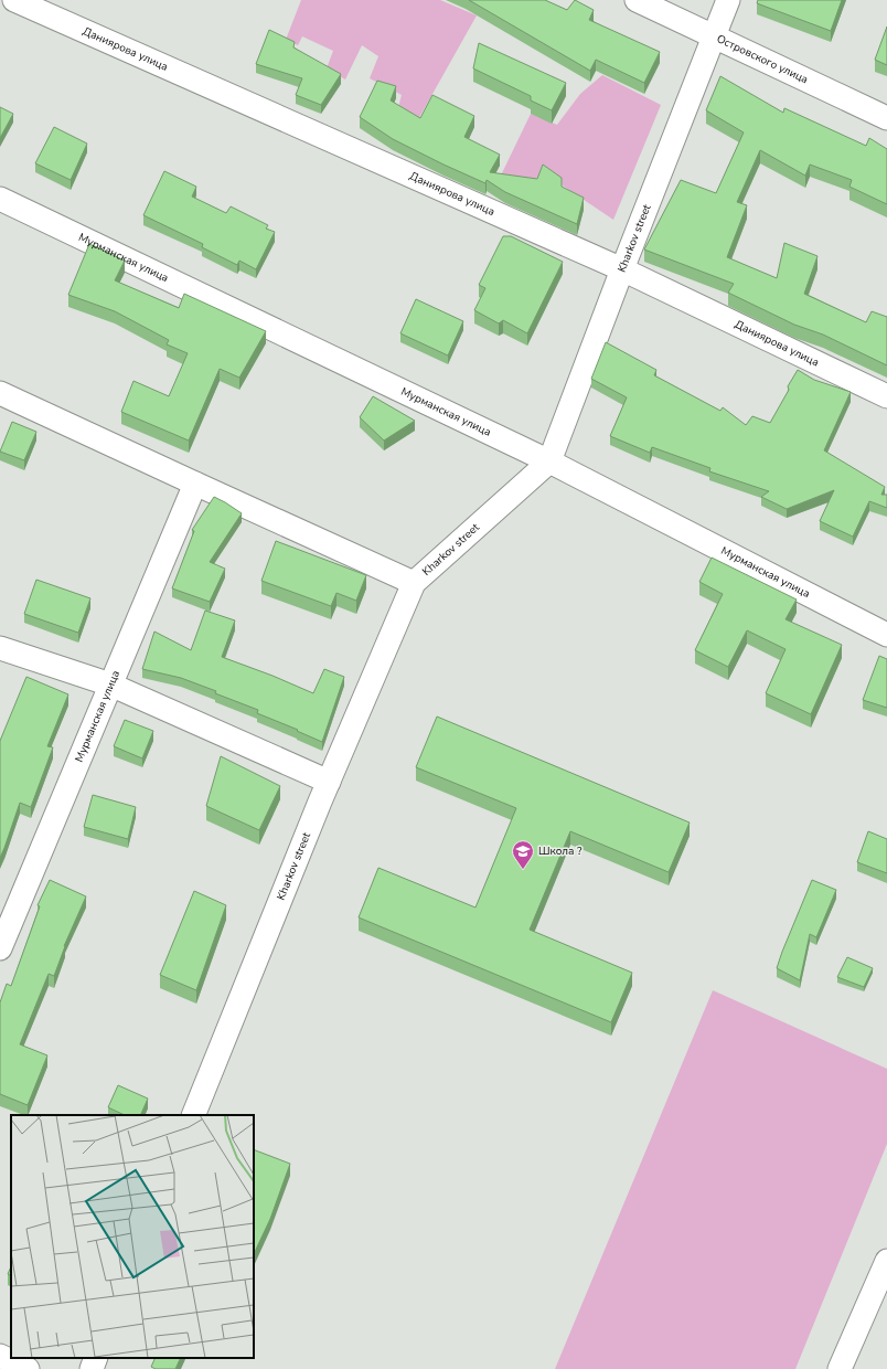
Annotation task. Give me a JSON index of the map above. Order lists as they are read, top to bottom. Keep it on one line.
{"streets":{"street":["Даниярова улица","Островского улица","Kharkov street","Мурманская улица"]},"crossings":[["Даниярова улица","Kharkov street"],["Островского улица","Kharkov street"],["Kharkov street","Мурманская улица"]],"places":{"school or university":["Школа ?"]}}
